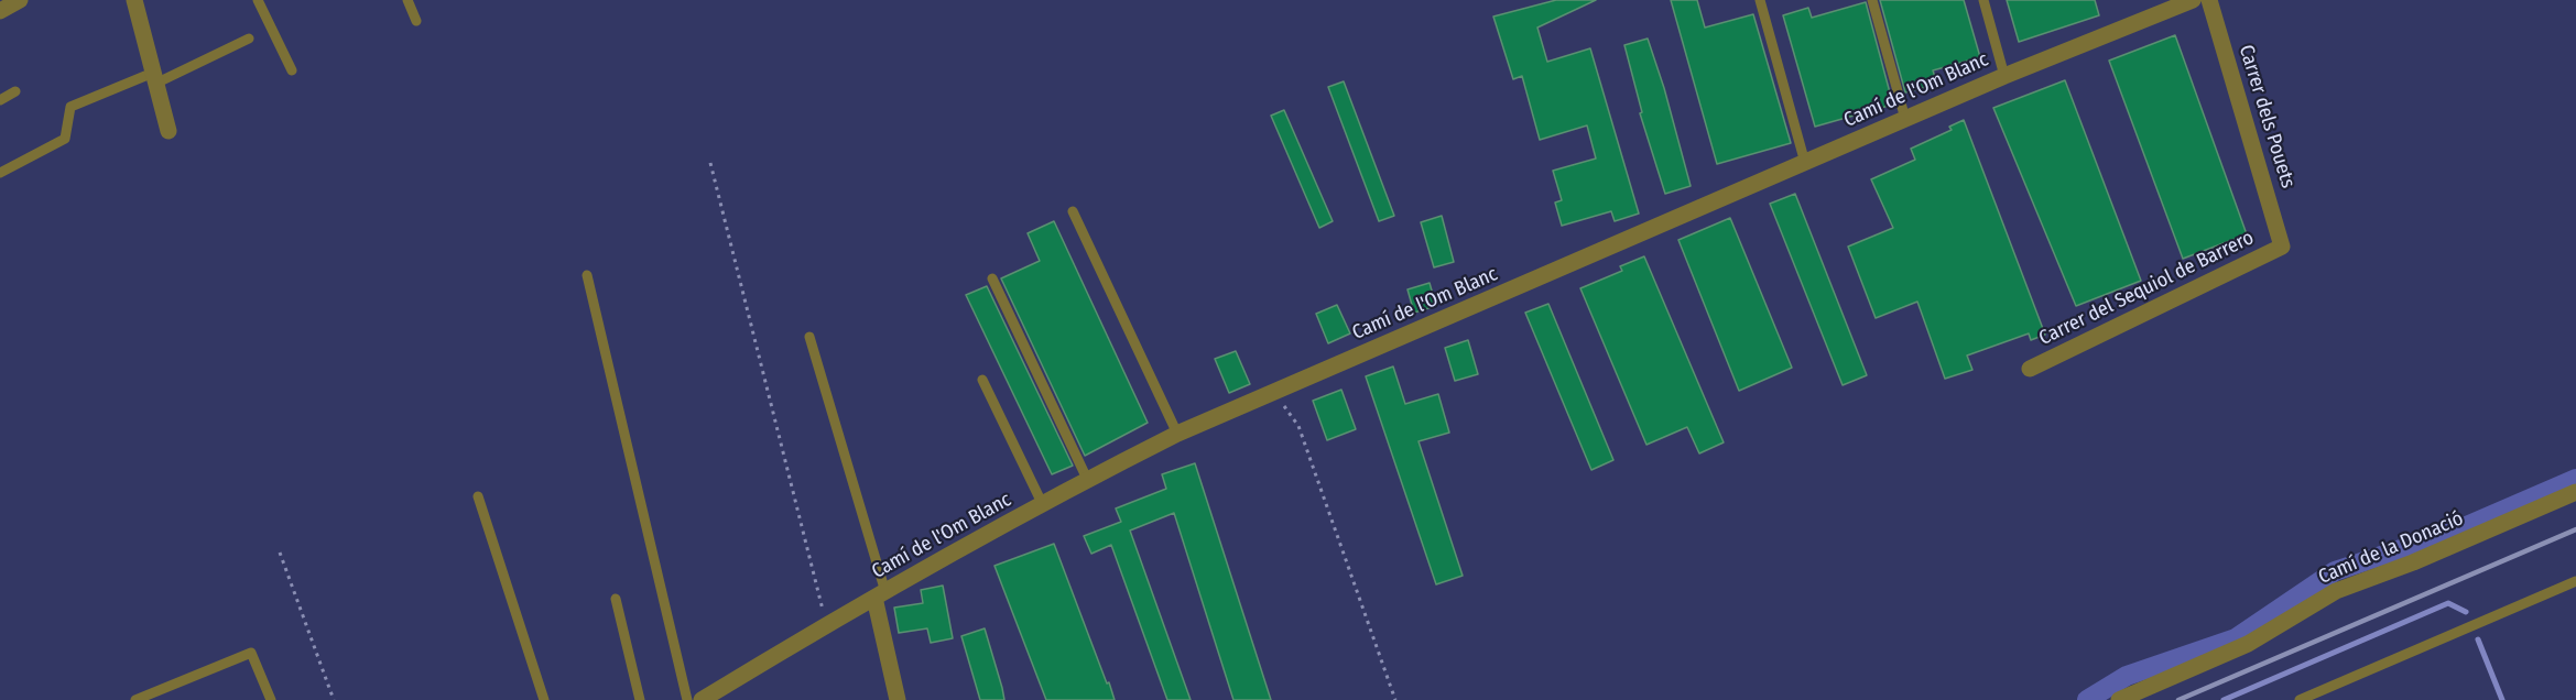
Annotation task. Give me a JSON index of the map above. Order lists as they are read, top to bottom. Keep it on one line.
{"streets":{"street":["Camí de l'Om Blanc","Carrer dels Pouets","Carrer del Sequiol de Barrero","Camí de la Donació"]},"crossings":[["Carrer dels Pouets","Carrer del Sequiol de Barrero"]]}
